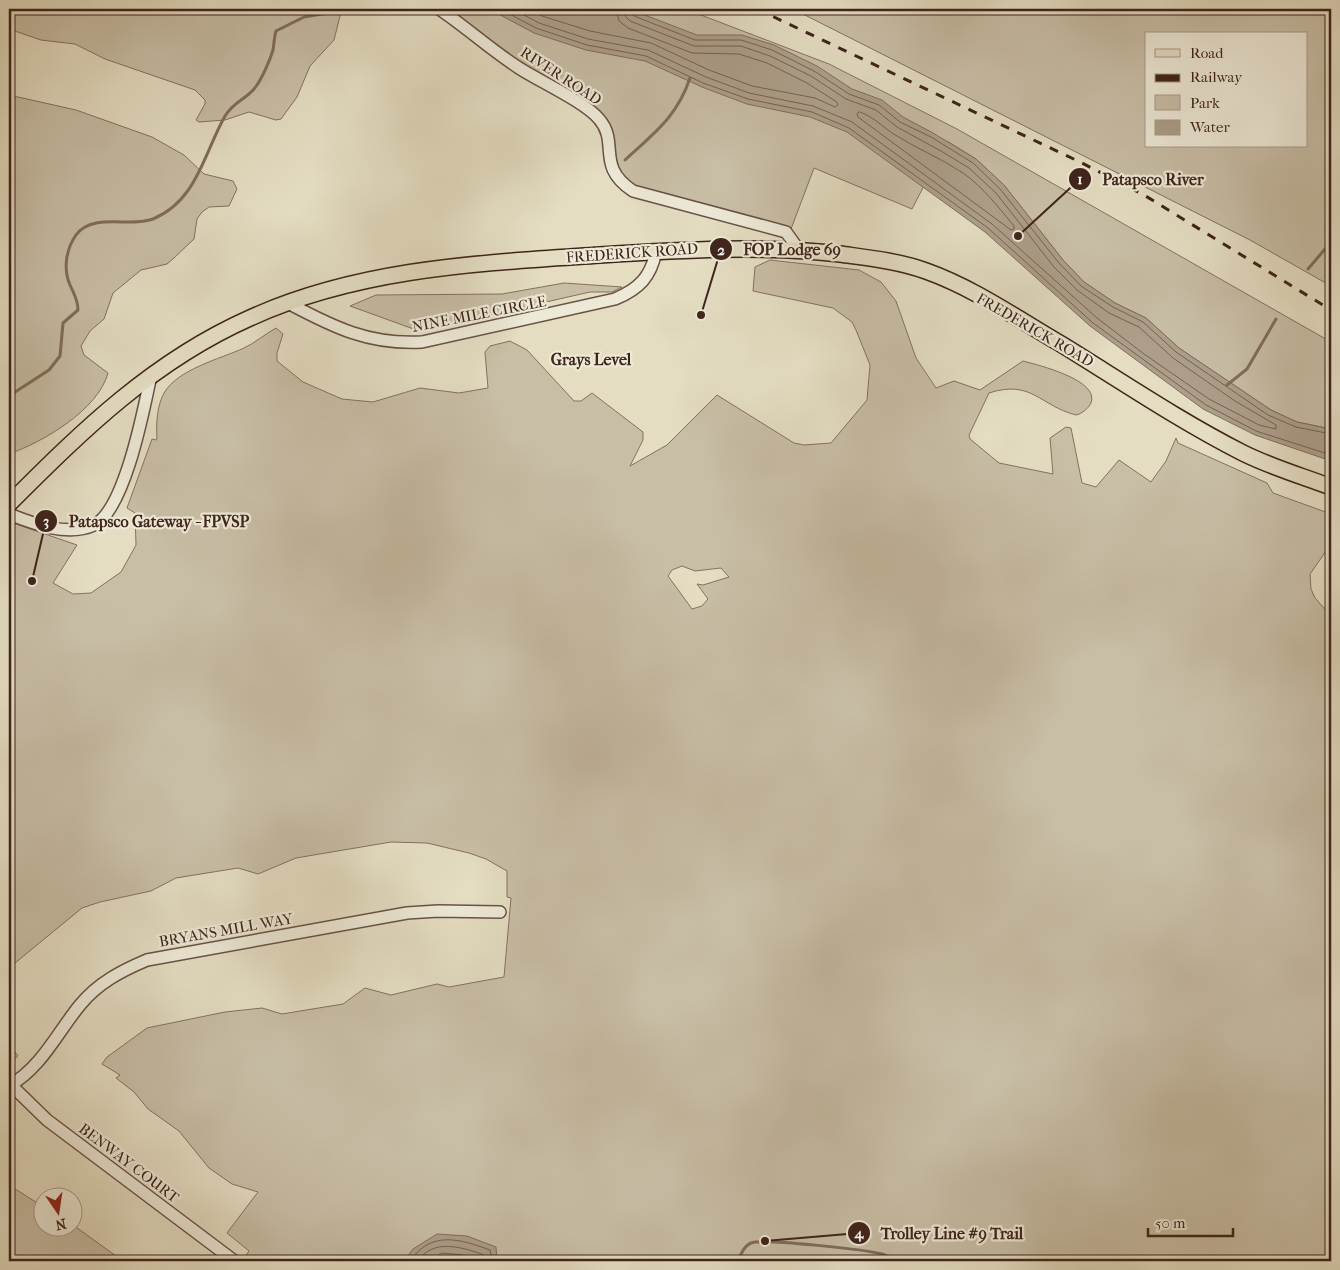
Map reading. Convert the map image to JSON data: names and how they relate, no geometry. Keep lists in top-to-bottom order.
{
  "streets": {
    "main road": ["FREDERICK ROAD"],
    "street": [
      "RIVER ROAD",
      "NINE MILE CIRCLE",
      "BRYANS MILL WAY",
      "BENWAY COURT"
    ]
  },
  "crossings": [
    ["RIVER ROAD", "FREDERICK ROAD"],
    ["FREDERICK ROAD", "NINE MILE CIRCLE"],
    ["BRYANS MILL WAY", "BENWAY COURT"]
  ],
  "districts": ["Grays Level"],
  "places": [
    "Patapsco River",
    "FOP Lodge 69",
    "Patapsco Gateway - FPVSP",
    "Trolley Line #9 Trail"
  ],
  "legend": [
    "Road",
    "Railway",
    "Park",
    "Water"
  ],
  "scale_bar": "50 m",
  "north": "bottom"
}
